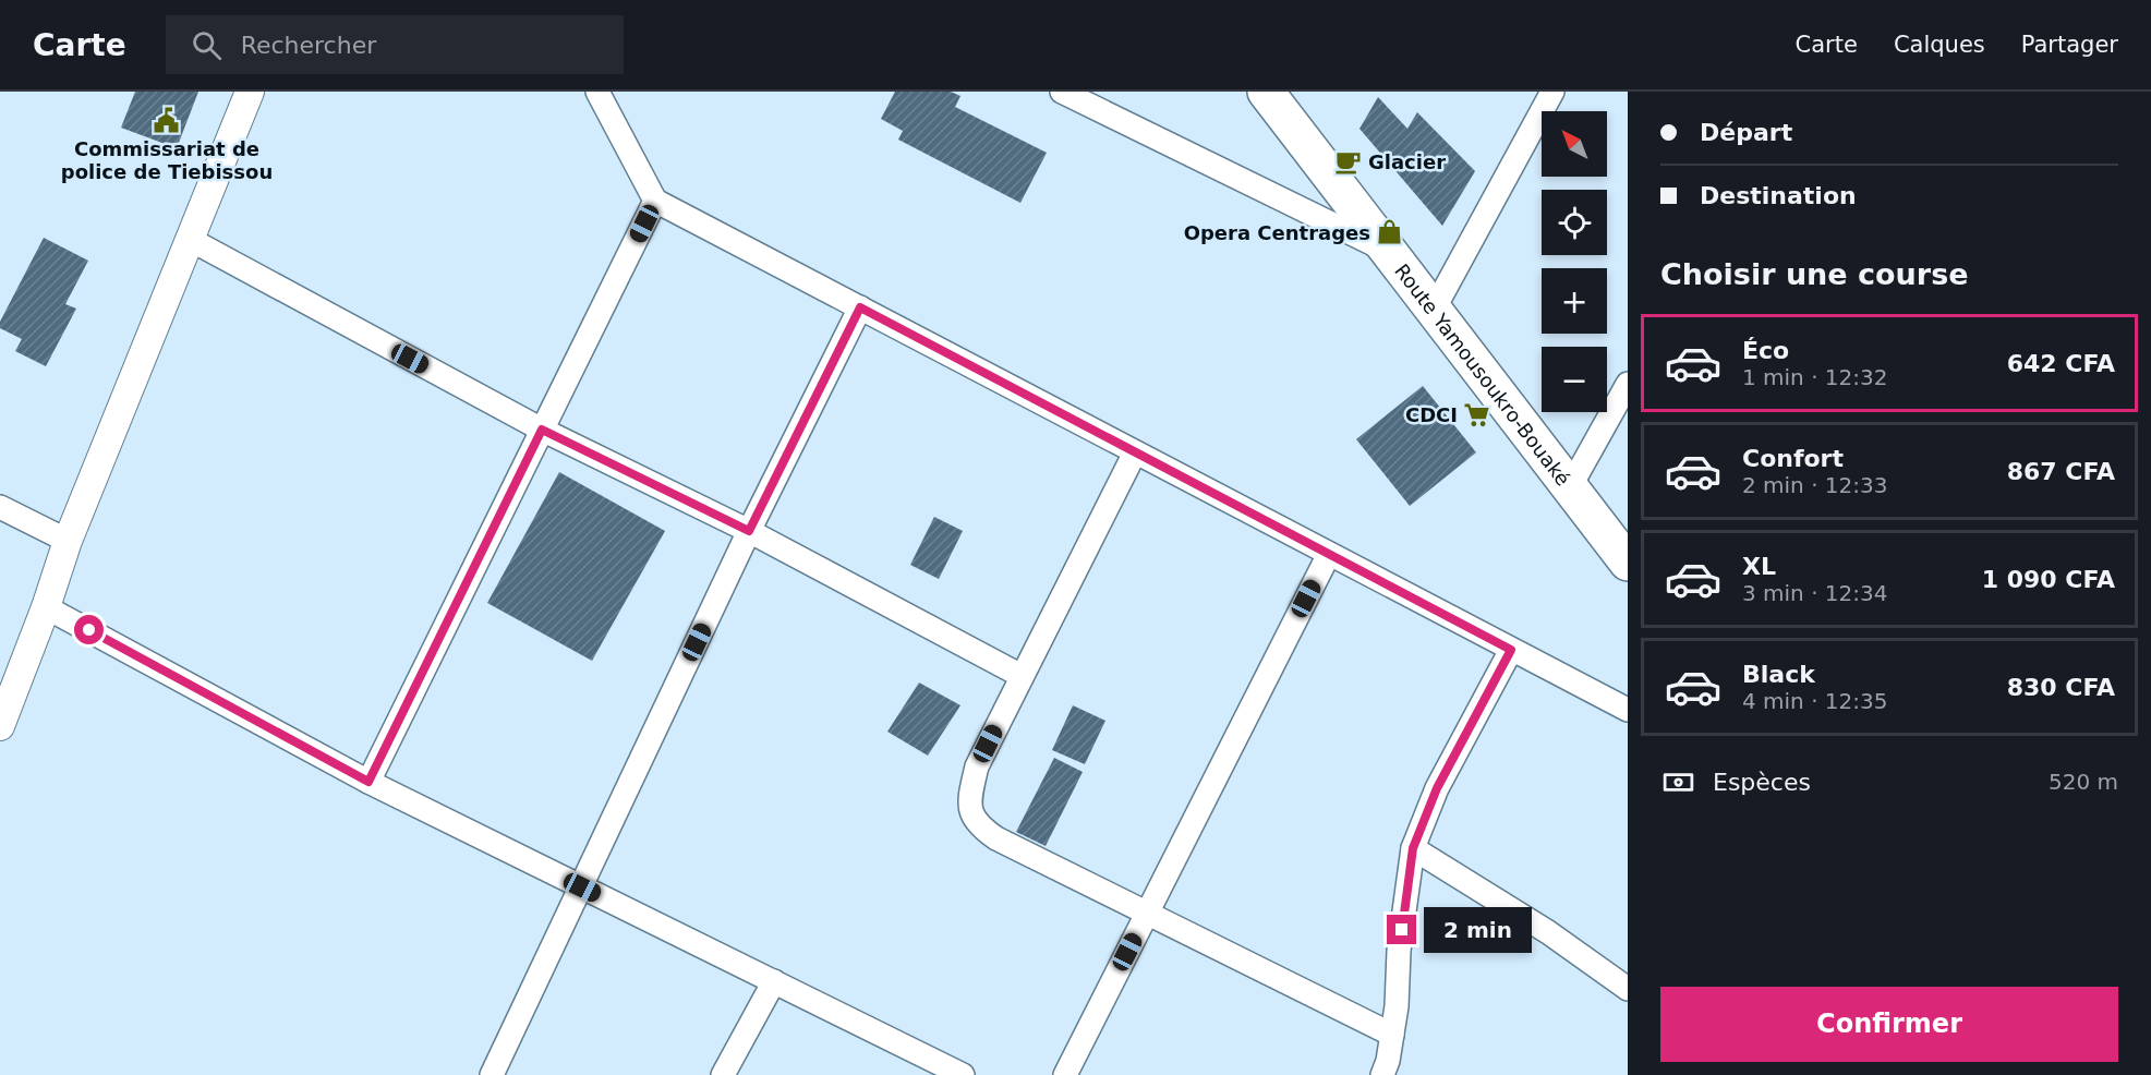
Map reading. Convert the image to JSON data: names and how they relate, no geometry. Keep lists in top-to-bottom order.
{
  "streets": {
    "main road": ["Route Yamousoukro-Bouaké"]
  },
  "places": {
    "public building": ["Commissariat de police de Tiebissou"],
    "cafe": ["Glacier"],
    "shop": ["Opera Centrages"],
    "supermarket": ["CDCI"]
  },
  "north": "top left",
  "page": {
    "header": "Carte",
    "search": "Rechercher",
    "nav": ["Carte", "Calques", "Partager"],
    "banner": ["Départ", "Destination"],
    "map_buttons": ["+", "−"],
    "heading": "Choisir une course",
    "list": [
      {
        "name": "Éco",
        "note": "1 min · 12:32",
        "value": "642 CFA"
      },
      {
        "name": "Confort",
        "note": "2 min · 12:33",
        "value": "867 CFA"
      },
      {
        "name": "XL",
        "note": "3 min · 12:34",
        "value": "1 090 CFA"
      },
      {
        "name": "Black",
        "note": "4 min · 12:35",
        "value": "830 CFA"
      }
    ],
    "pay": ["Espèces", "520 m"],
    "bubble": "2 min",
    "buttons": "Confirmer"
  }
}
